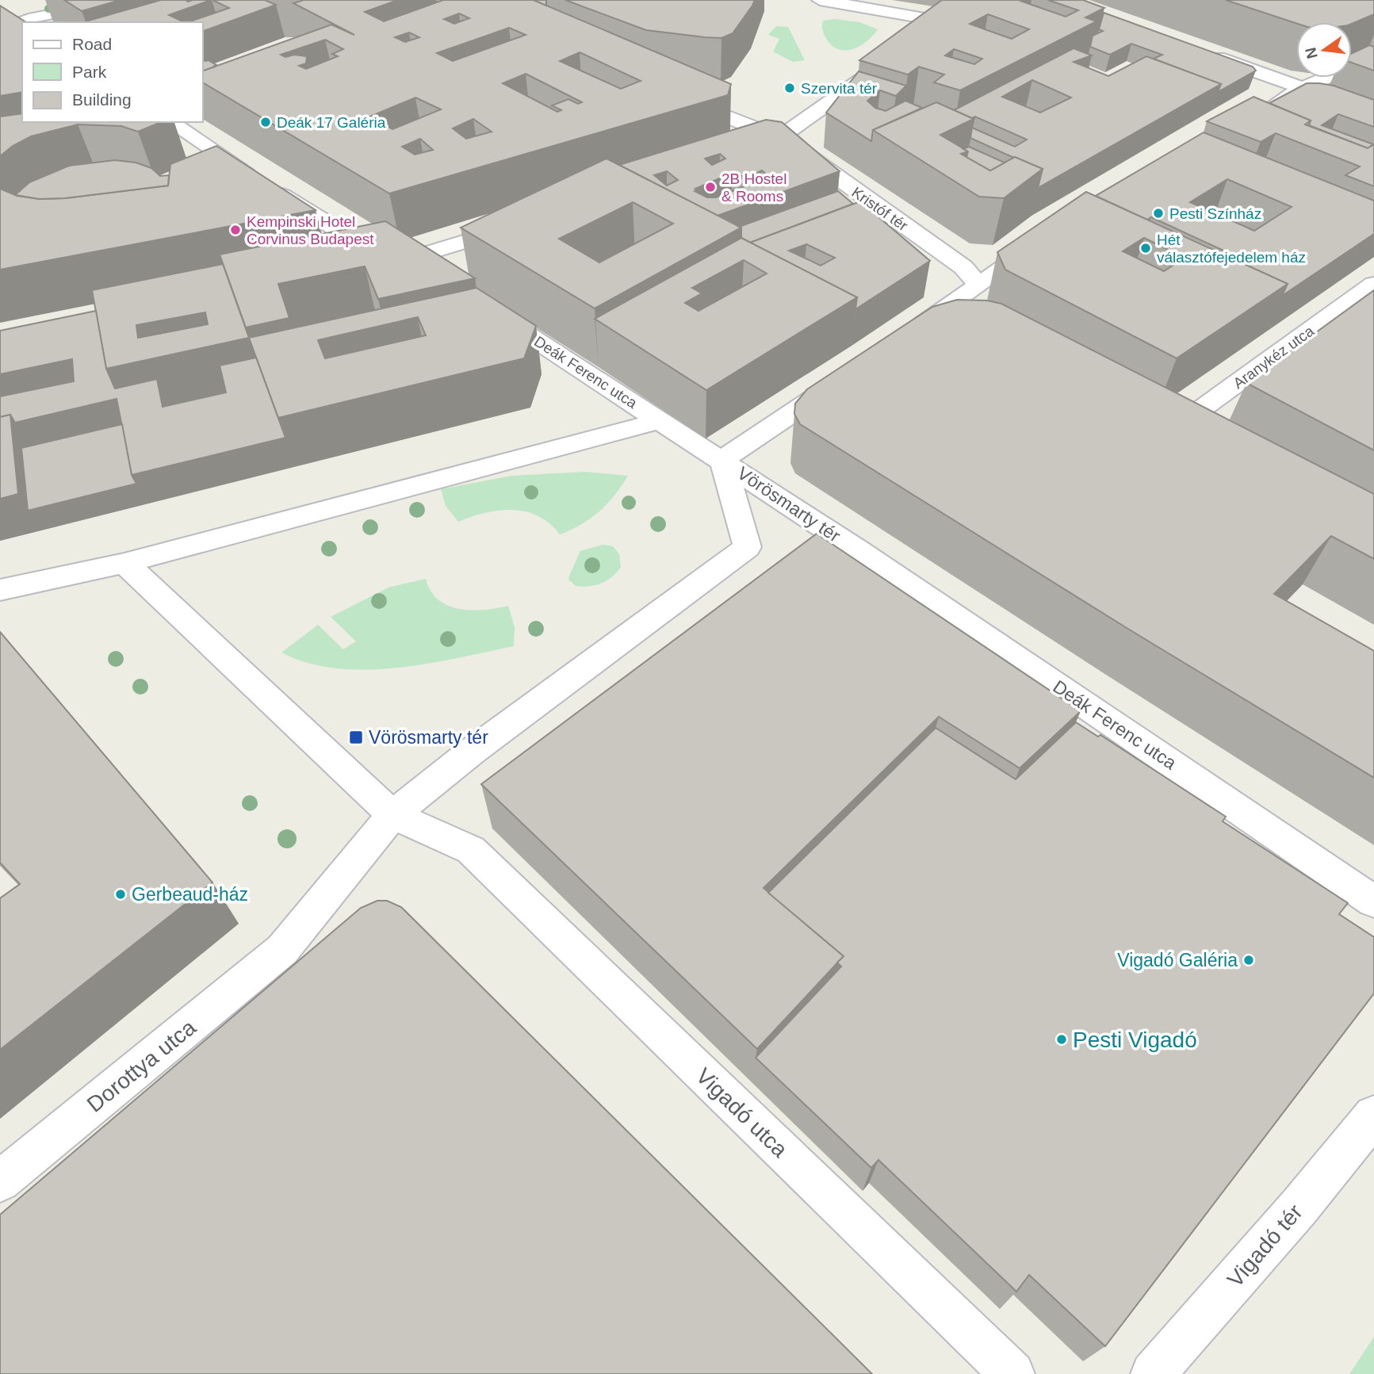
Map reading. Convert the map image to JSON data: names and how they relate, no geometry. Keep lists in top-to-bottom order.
{
  "streets": {
    "street": [
      "Kristóf tér",
      "Aranykéz utca",
      "Deák Ferenc utca",
      "Vörösmarty tér",
      "Dorottya utca",
      "Vigadó utca",
      "Vigadó tér"
    ]
  },
  "crossings": [
    ["Deák Ferenc utca", "Vörösmarty tér"],
    ["Vörösmarty tér", "Dorottya utca"],
    ["Vörösmarty tér", "Vigadó utca"]
  ],
  "places": {
    "other": [
      "Szervita tér",
      "Deák 17 Galéria",
      "2B Hostel & Rooms",
      "Pesti Színház",
      "Kempinski Hotel Corvinus Budapest",
      "Hét választófejedelem ház",
      "Gerbeaud-ház",
      "Vigadó Galéria",
      "Pesti Vigadó"
    ],
    "transit": ["Vörösmarty tér"]
  },
  "legend": ["Road", "Park", "Building"],
  "north": "left"
}
